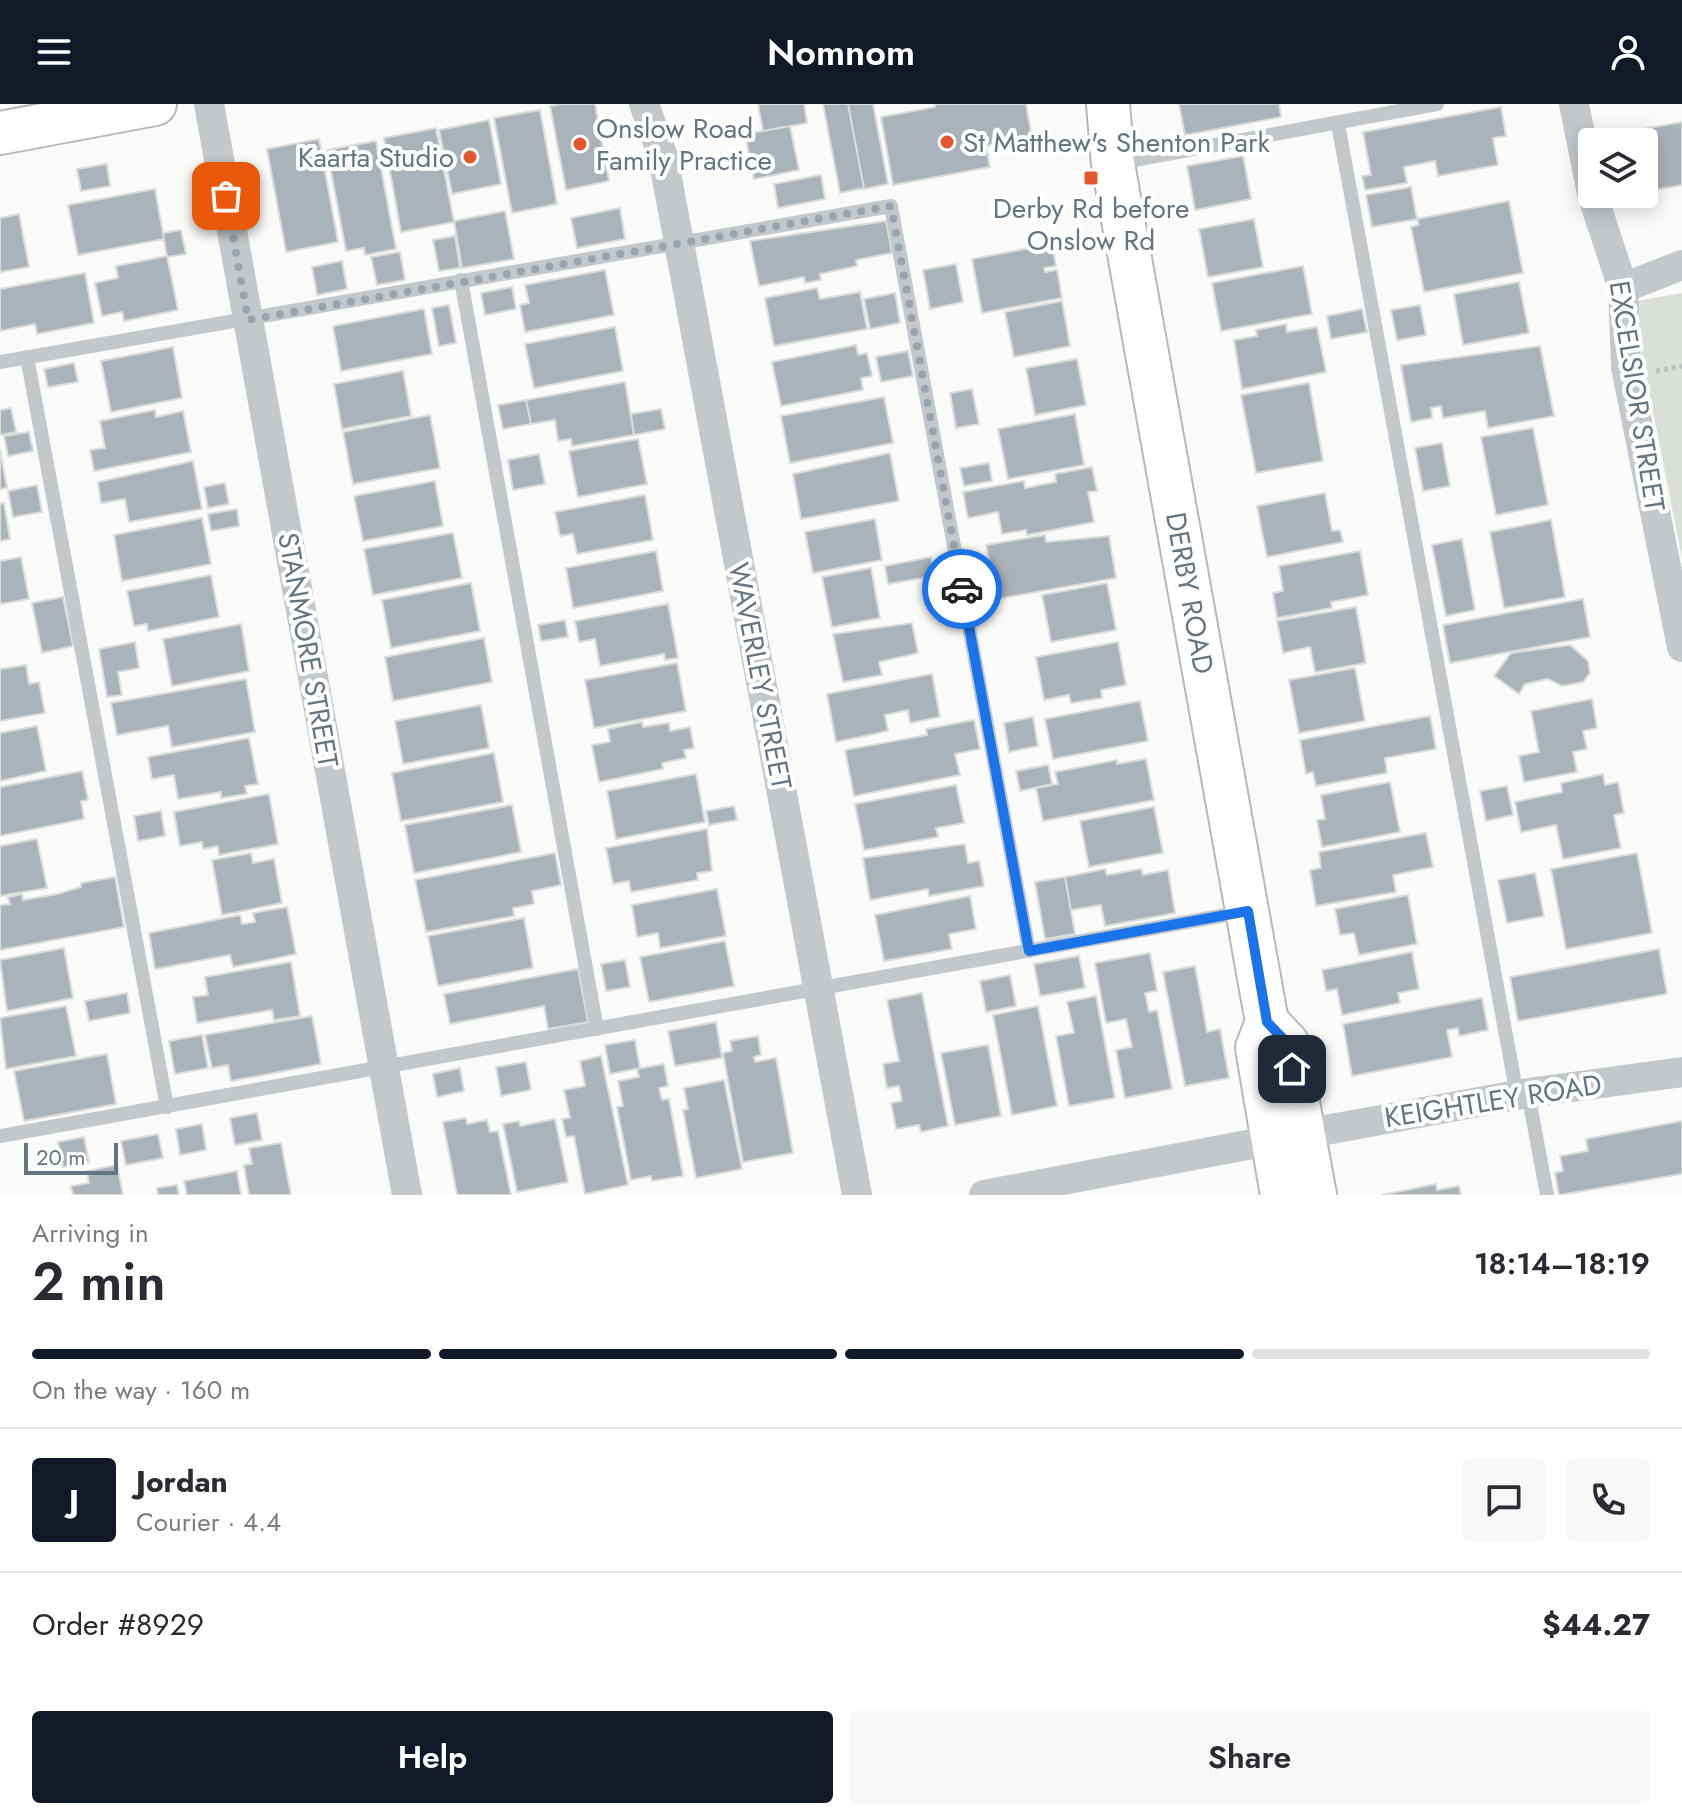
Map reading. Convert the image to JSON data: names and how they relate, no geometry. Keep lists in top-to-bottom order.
{
  "streets": {
    "street": [
      "EXCELSIOR STREET",
      "DERBY ROAD",
      "STANMORE STREET",
      "WAVERLEY STREET",
      "KEIGHTLEY ROAD"
    ]
  },
  "crossings": [
    ["DERBY ROAD", "KEIGHTLEY ROAD"]
  ],
  "places": {
    "other": ["St Matthew's Shenton Park", "Onslow Road Family Practice", "Kaarta Studio"],
    "transit": ["Derby Rd before Onslow Rd"]
  },
  "scale_bar": "20 m",
  "page": {
    "header": "Nomnom",
    "scale": "20 m",
    "heading": ["2 min", "Arriving in", "18:14–18:19"],
    "panel": [
      "Jordan",
      "Courier · 4.4",
      "Order #8929",
      "$44.27"
    ],
    "bar": "On the way · 160 m",
    "round": "J",
    "buttons": ["Help", "Share"]
  }
}
